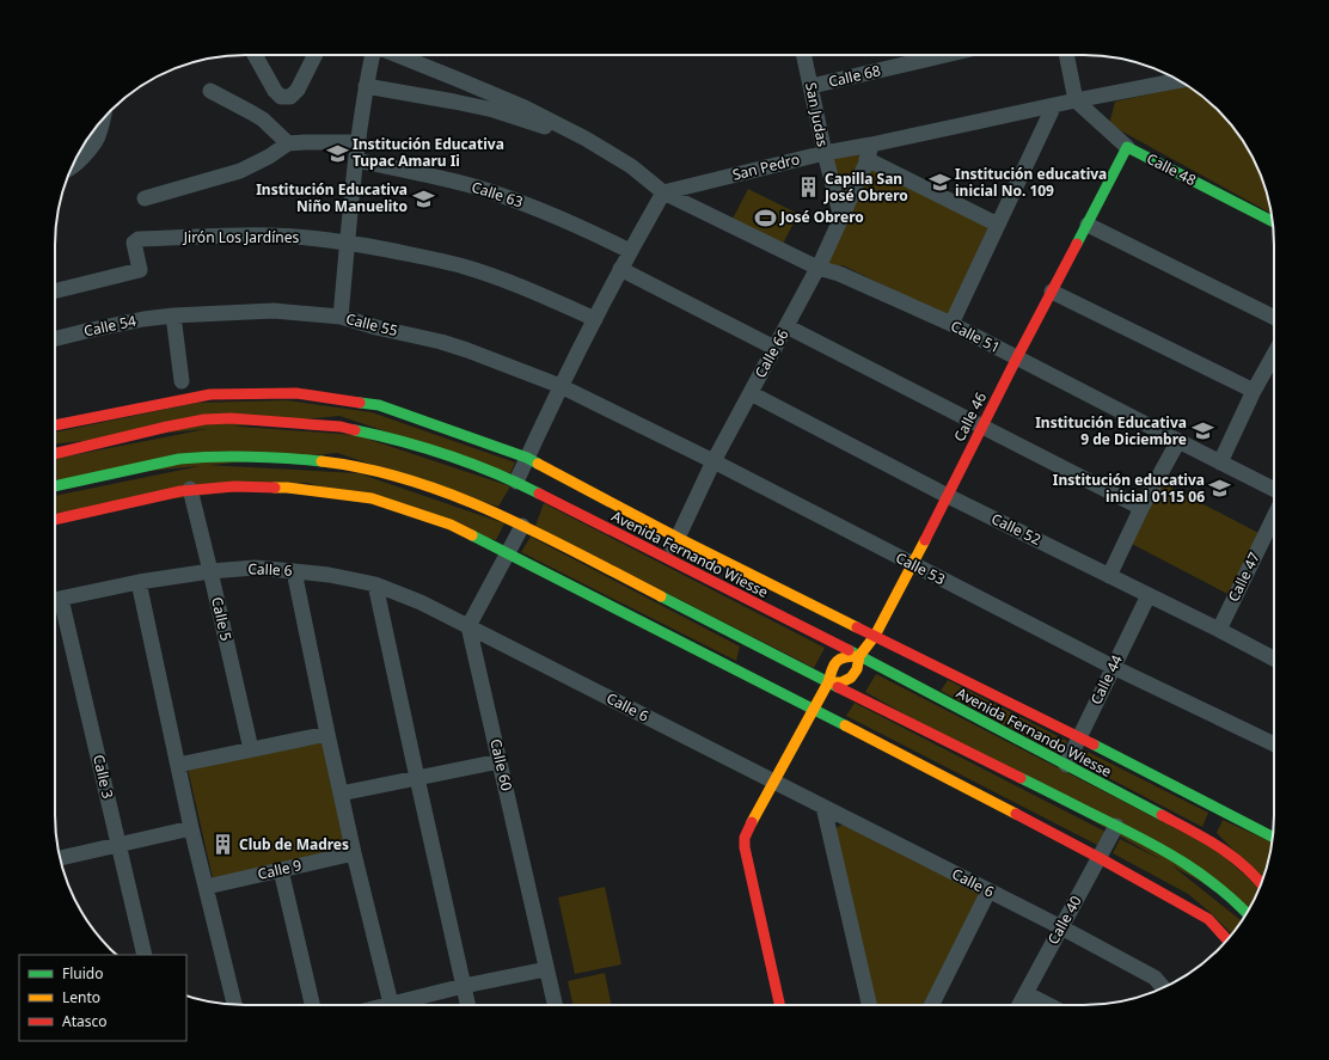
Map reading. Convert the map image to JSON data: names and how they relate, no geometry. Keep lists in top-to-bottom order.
{
  "streets": {
    "main road": ["Calle 48", "Calle 46", "Avenida Fernando Wiesse"],
    "street": [
      "Calle 68",
      "San Judas",
      "San Pedro",
      "Calle 63",
      "Jirón Los Jardínes",
      "Calle 55",
      "Calle 54",
      "Calle 51",
      "Calle 66",
      "Calle 52",
      "Calle 53",
      "Calle 6",
      "Calle 47",
      "Calle 5",
      "Calle 44",
      "Calle 60",
      "Calle 3",
      "Calle 9",
      "Calle 40"
    ]
  },
  "crossings": [
    ["Calle 68", "San Judas"],
    ["San Judas", "San Pedro"],
    ["San Judas", "Calle 66"],
    ["San Pedro", "Calle 48"],
    ["San Pedro", "Calle 51"],
    ["San Pedro", "Calle 66"],
    ["Calle 48", "Calle 46"],
    ["Calle 55", "Calle 54"],
    ["Calle 55", "Calle 53"],
    ["Calle 51", "Calle 66"],
    ["Calle 51", "Calle 46"],
    ["Calle 66", "Calle 52"],
    ["Calle 66", "Avenida Fernando Wiesse"],
    ["Calle 66", "Calle 53"],
    ["Calle 46", "Calle 52"],
    ["Calle 46", "Avenida Fernando Wiesse"],
    ["Calle 46", "Calle 53"],
    ["Calle 52", "Calle 47"],
    ["Calle 52", "Calle 44"],
    ["Avenida Fernando Wiesse", "Calle 44"],
    ["Calle 53", "Calle 44"],
    ["Calle 6", "Calle 5"],
    ["Calle 6", "Calle 60"],
    ["Calle 6", "Calle 40"]
  ],
  "places": {
    "school or university": [
      "Institución Educativa Tupac Amaru Ii",
      "Institución educativa inicial No. 109",
      "Institución Educativa Niño Manuelito",
      "Institución Educativa 9 de Diciembre",
      "Institución educativa inicial 0115 06"
    ],
    "building": ["Capilla San José Obrero", "Club de Madres"],
    "sports": ["José Obrero"]
  },
  "legend": ["Fluido", "Lento", "Atasco"]
}
